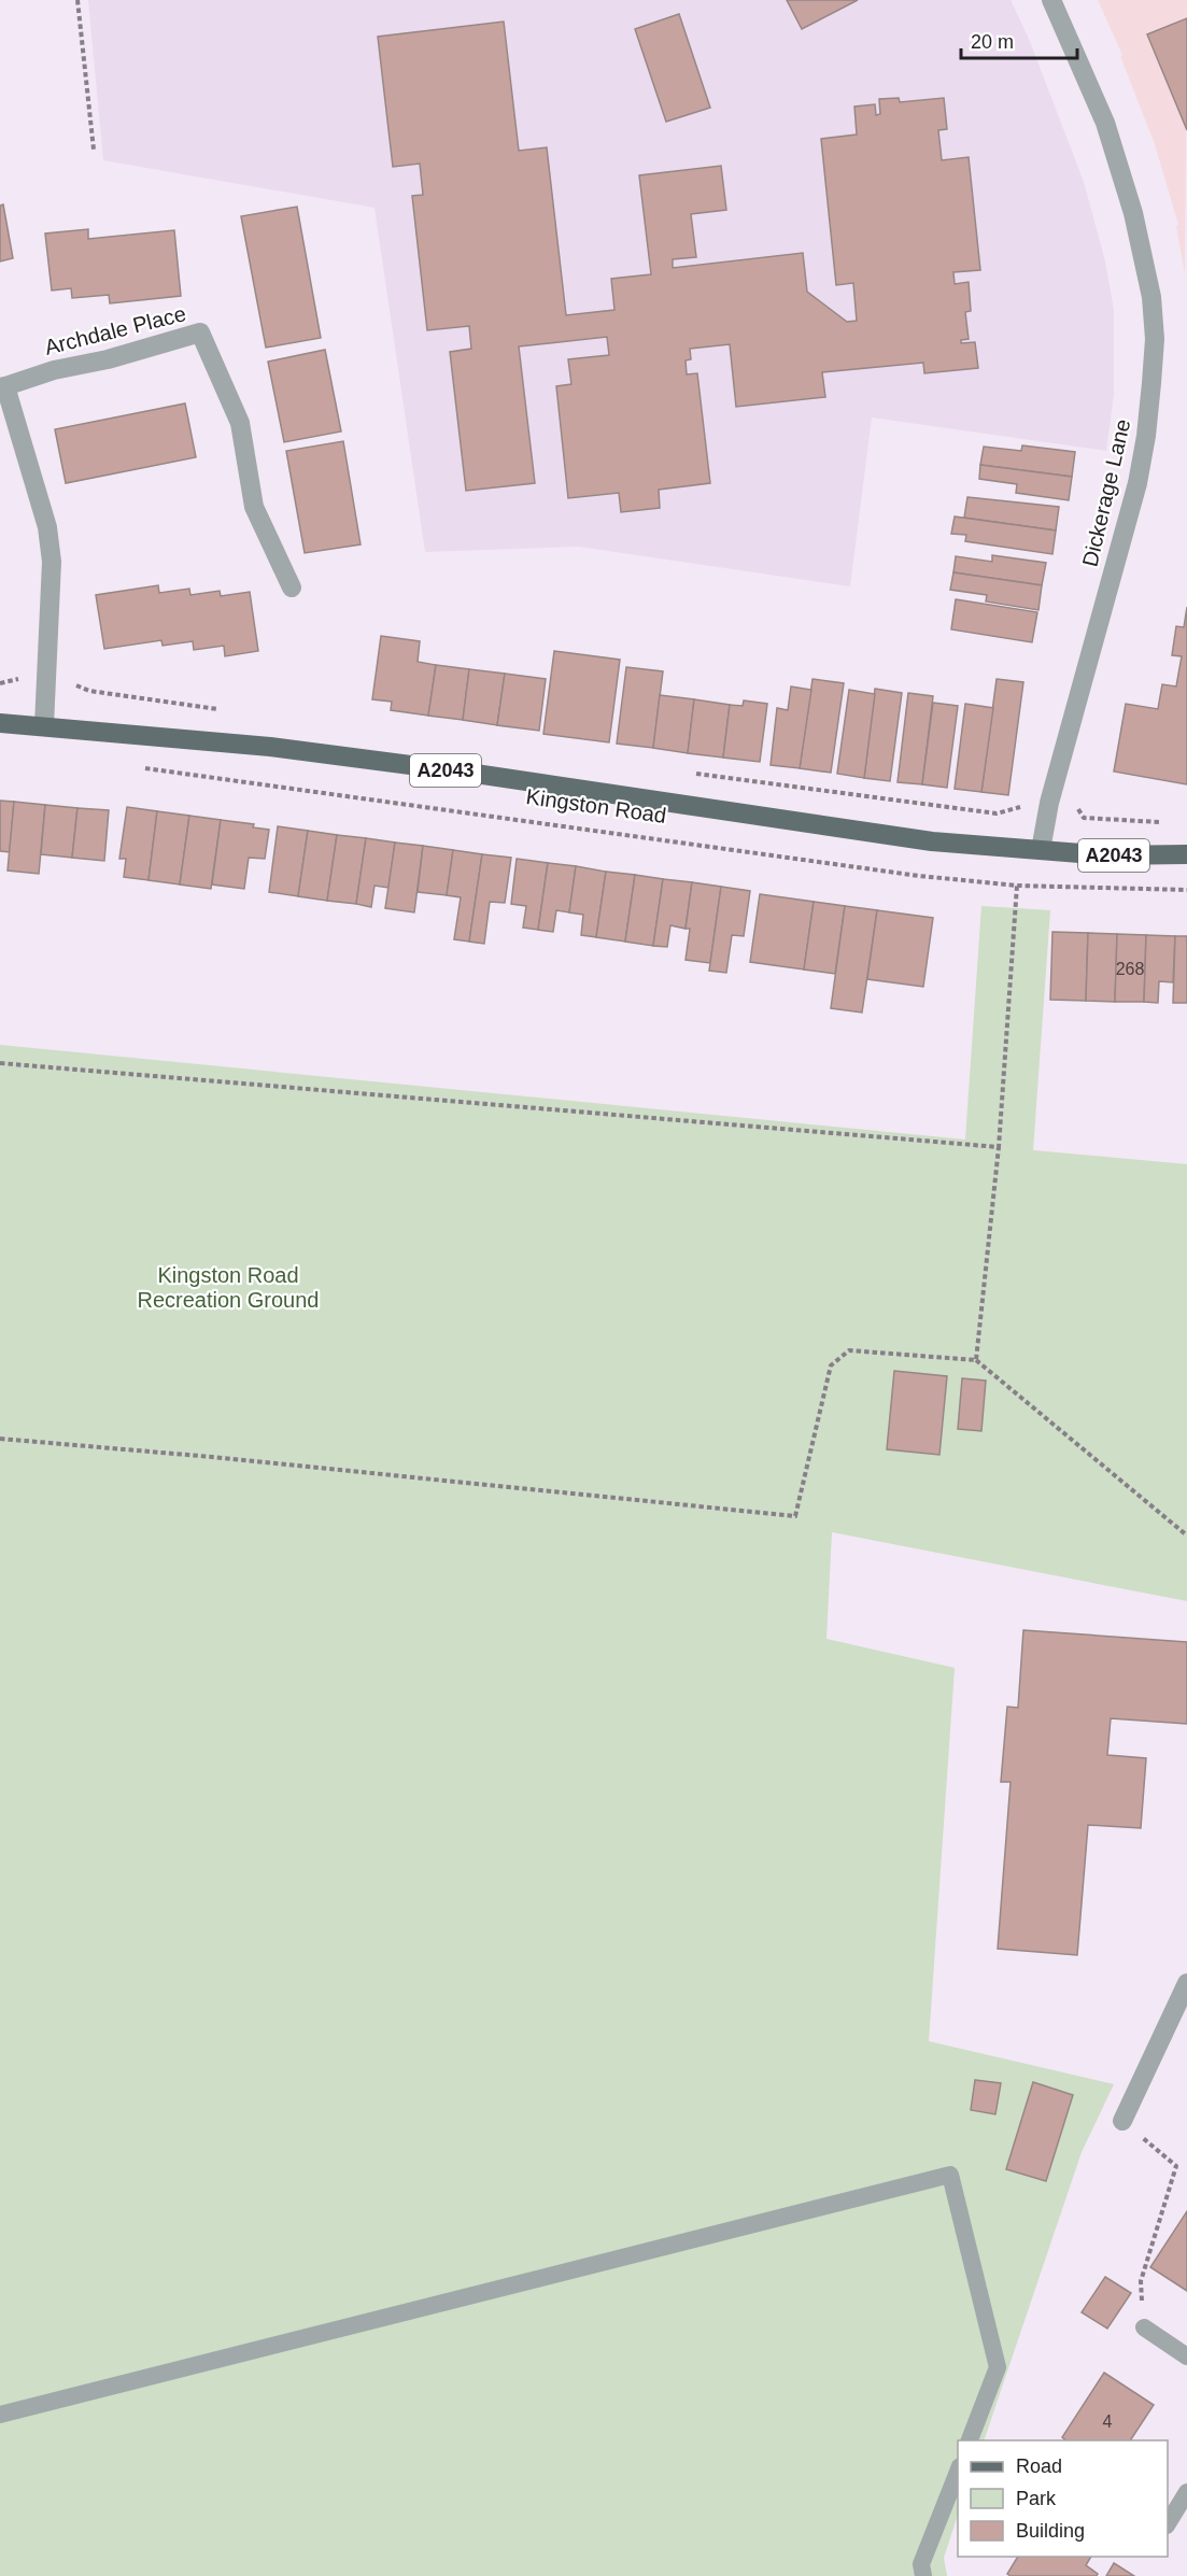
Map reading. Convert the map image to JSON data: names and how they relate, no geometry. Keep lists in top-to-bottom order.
{
  "streets": {
    "main road": ["A2043", "Kingston Road"],
    "street": ["Archdale Place", "Dickerage Lane"]
  },
  "crossings": [
    ["Archdale Place", "Kingston Road"],
    ["Dickerage Lane", "Kingston Road"]
  ],
  "parks": ["Kingston Road Recreation Ground"],
  "house_numbers": ["268", "4"],
  "legend": ["Road", "Park", "Building"],
  "scale_bar": "20 m"
}
